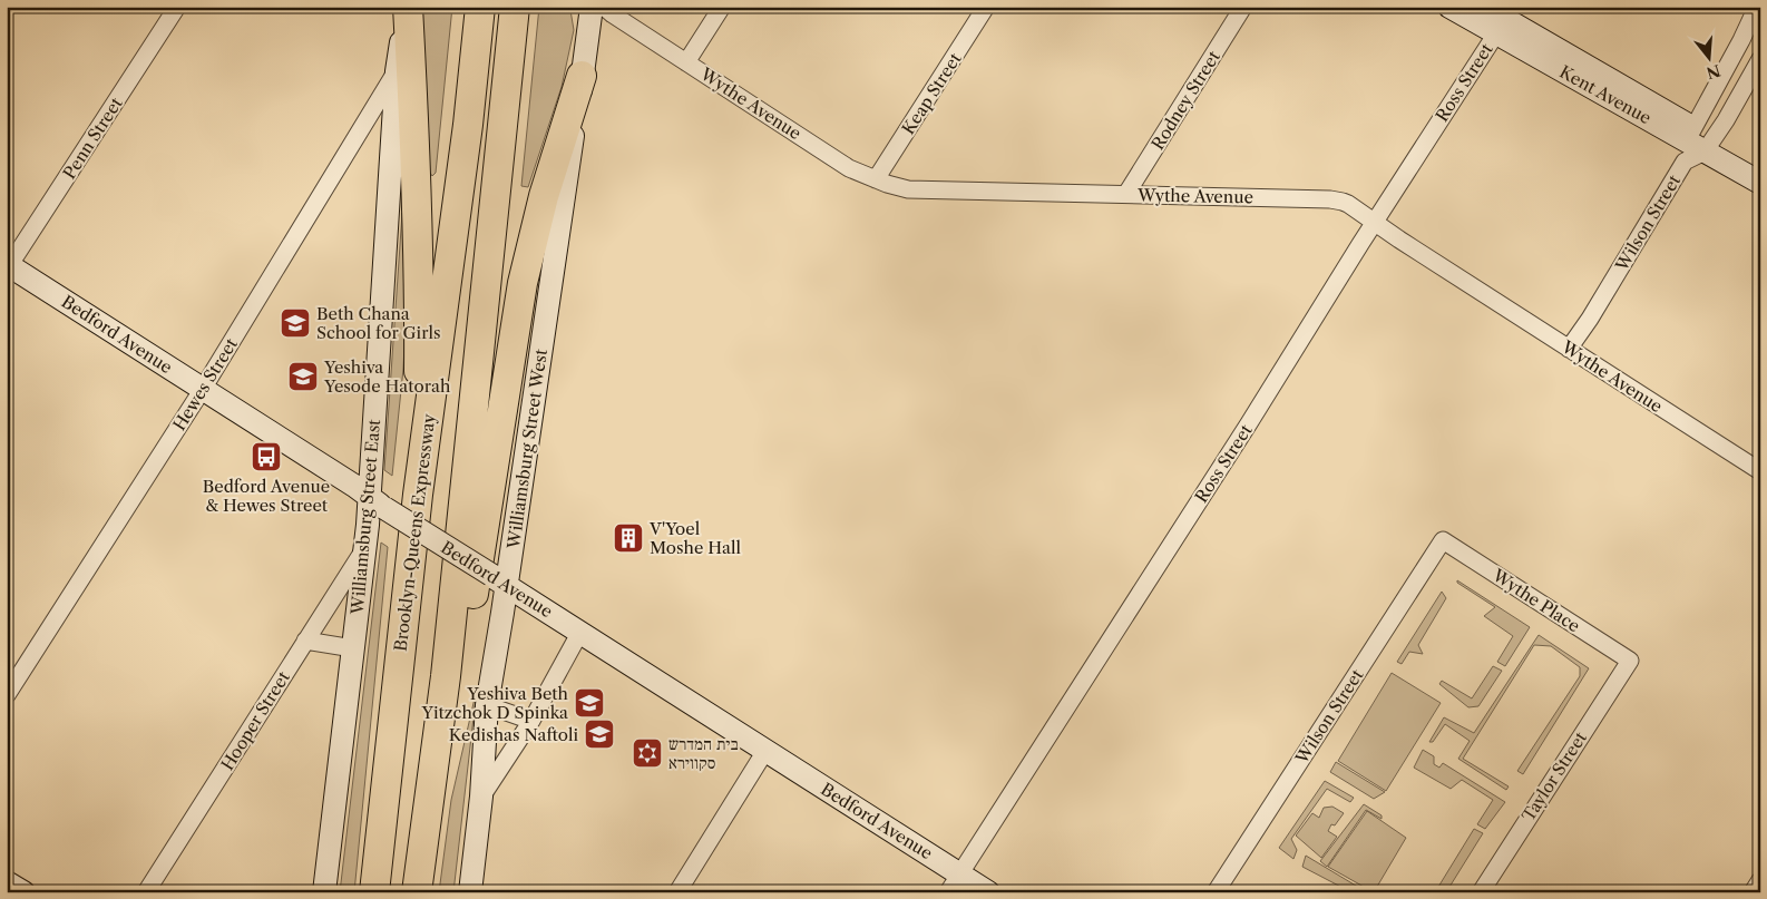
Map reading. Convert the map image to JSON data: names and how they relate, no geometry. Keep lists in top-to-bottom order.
{
  "streets": {
    "highway": ["Brooklyn-Queens Expressway"],
    "main road": [
      "Kent Avenue",
      "Bedford Avenue",
      "Williamsburg Street West",
      "Williamsburg Street East"
    ],
    "street": [
      "Ross Street",
      "Keap Street",
      "Rodney Street",
      "Wythe Avenue",
      "Penn Street",
      "Wilson Street",
      "Hewes Street",
      "Wythe Place",
      "Hooper Street",
      "Taylor Street"
    ]
  },
  "crossings": [
    ["Ross Street", "Kent Avenue"],
    ["Ross Street", "Wythe Avenue"],
    ["Ross Street", "Bedford Avenue"],
    ["Keap Street", "Wythe Avenue"],
    ["Kent Avenue", "Wilson Street"],
    ["Rodney Street", "Wythe Avenue"],
    ["Wythe Avenue", "Wilson Street"],
    ["Penn Street", "Bedford Avenue"],
    ["Wilson Street", "Wythe Place"],
    ["Bedford Avenue", "Hewes Street"],
    ["Bedford Avenue", "Williamsburg Street West"],
    ["Bedford Avenue", "Williamsburg Street East"],
    ["Hewes Street", "Williamsburg Street East"],
    ["Williamsburg Street East", "Hooper Street"],
    ["Wythe Place", "Taylor Street"]
  ],
  "places": {
    "school or university": [
      "Beth Chana School for Girls",
      "Yeshiva Yesode Hatorah",
      "Yeshiva Beth Yitzchok D Spinka",
      "Kedishas Naftoli"
    ],
    "bus stop": ["Bedford Avenue & Hewes Street"],
    "building": ["V'Yoel Moshe Hall"],
    "synagogue": ["בית המדרש סקווירא"]
  },
  "north": "bottom"
}
